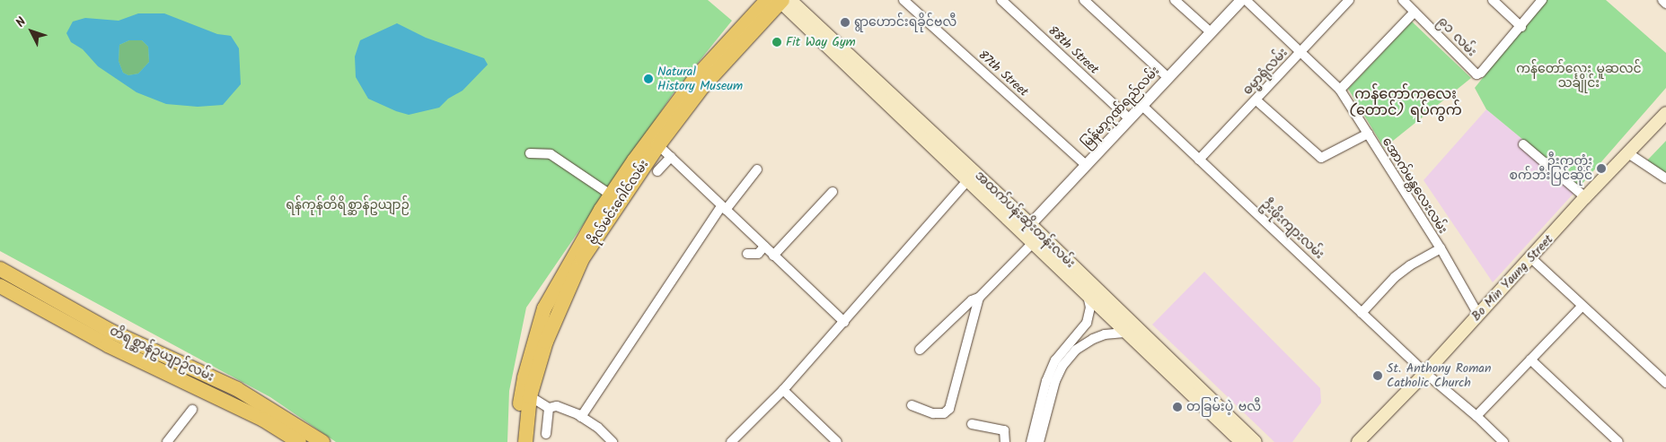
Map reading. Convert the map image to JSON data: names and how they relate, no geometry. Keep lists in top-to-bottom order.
{
  "streets": {
    "main road": [
      "ဗိုလ်မင်းဂေါင်လမ်း",
      "အထက်ပန်းဆိုးတန်းလမ်း",
      "Bo Min Yaung Street",
      "တိရစ္ဆာန်ဥယျာဉ်လမ်း"
    ],
    "street": [
      "၉၁ လမ်း",
      "88th Street",
      "ဓမ္မာရုံလမ်း",
      "87th Street",
      "မြန်မာ့ဂုဏ်ရည်လမ်း",
      "အောက်မန္တလေးလမ်း",
      "ဦးဖိုးကျားလမ်း"
    ]
  },
  "crossings": [
    ["88th Street", "မြန်မာ့ဂုဏ်ရည်လမ်း"],
    ["ဓမ္မာရုံလမ်း", "အောက်မန္တလေးလမ်း"],
    ["ဓမ္မာရုံလမ်း", "ဦးဖိုးကျားလမ်း"],
    ["87th Street", "မြန်မာ့ဂုဏ်ရည်လမ်း"],
    ["မြန်မာ့ဂုဏ်ရည်လမ်း", "အထက်ပန်းဆိုးတန်းလမ်း"],
    ["မြန်မာ့ဂုဏ်ရည်လမ်း", "ဦးဖိုးကျားလမ်း"],
    ["အောက်မန္တလေးလမ်း", "Bo Min Yaung Street"],
    ["ဗိုလ်မင်းဂေါင်လမ်း", "အထက်ပန်းဆိုးတန်းလမ်း"],
    ["ဦးဖိုးကျားလမ်း", "Bo Min Yaung Street"]
  ],
  "districts": ["ကန်တော်ကလေး (တောင်) ရပ်ကွက်"],
  "parks": ["ကန်တော်လေး မူဆလင် သင်္ချိုင်း", "ရန်ကုန်တိရိစ္ဆာန်ဥယျာဉ်"],
  "places": [
    "ရွာဟောင်းရခိုင်ဗလီ",
    "Fit Way Gym",
    "Natural History Museum",
    "ဦးကတုံး စက်ဘီးပြင်ဆိုင်",
    "St. Anthony Roman Catholic Church",
    "တခြမ်းပဲ့ ဗလီ"
  ],
  "north": "top left"
}
